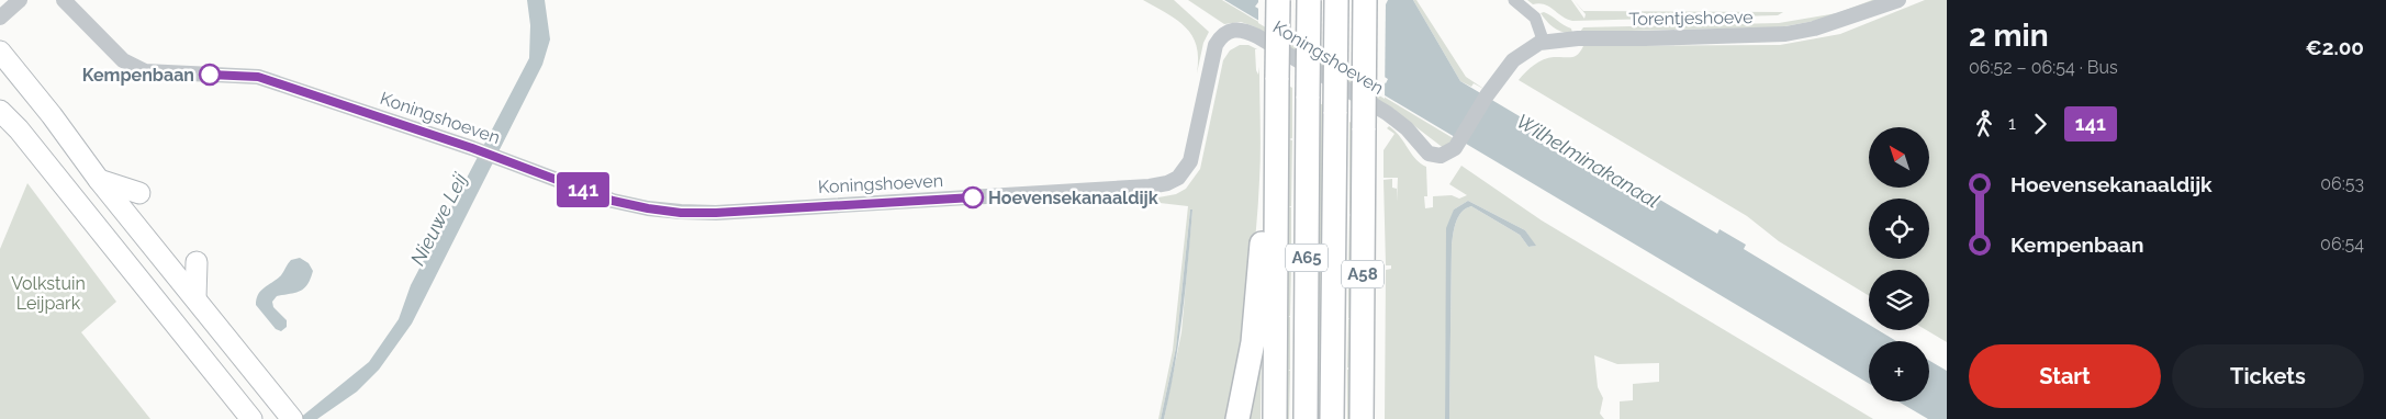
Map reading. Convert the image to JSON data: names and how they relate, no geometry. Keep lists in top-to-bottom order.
{
  "streets": {
    "highway": ["A65", "A58"],
    "street": ["Torentjeshoeve", "Koningshoeven"]
  },
  "crossings": [
    ["Torentjeshoeve", "Koningshoeven"]
  ],
  "water": ["Wilhelminakanaal", "Nieuwe Leij"],
  "parks": ["Volkstuin Leijpark"],
  "places": ["Kempenbaan", "Hoevensekanaaldijk"],
  "lines": ["bus line 141"],
  "north": "top left",
  "page": {
    "on_map": "141",
    "heading": ["2 min", "06:52 – 06:54 · Bus", "€2.00"],
    "legs": ["1", "141"],
    "map_buttons": "+",
    "list": [
      {
        "name": "Hoevensekanaaldijk",
        "value": "06:53"
      },
      {
        "name": "Kempenbaan",
        "value": "06:54"
      }
    ],
    "buttons": ["Start", "Tickets"]
  }
}
